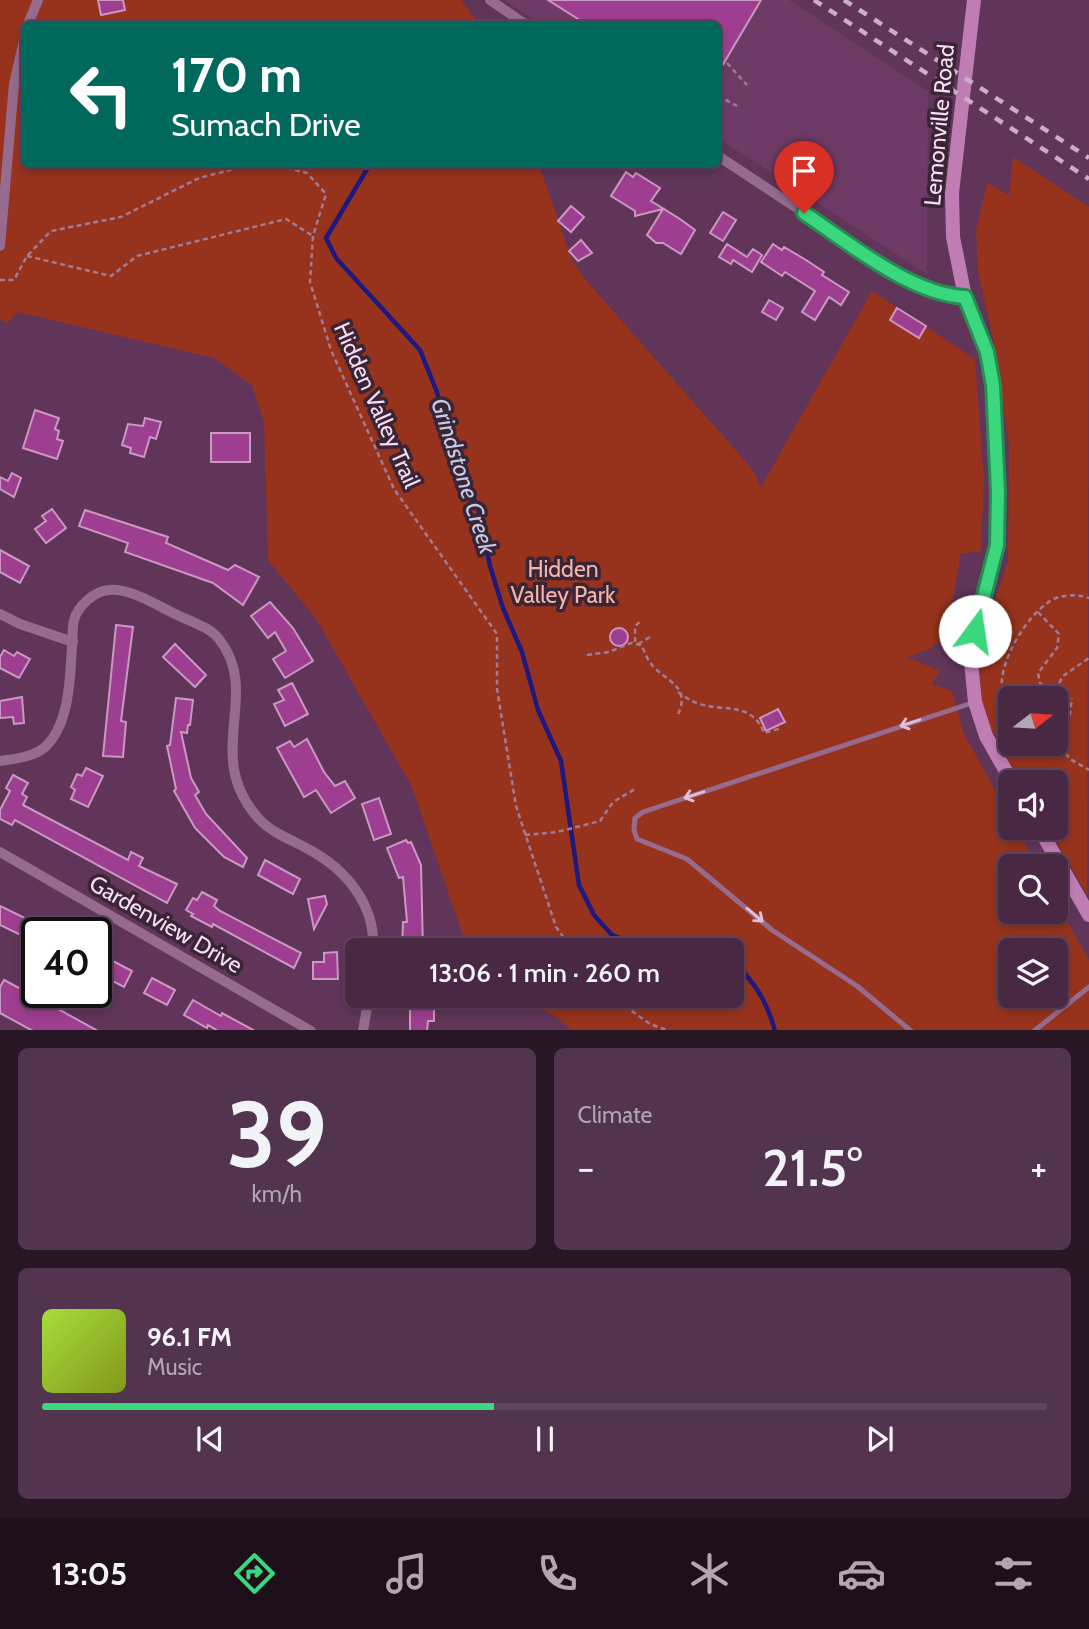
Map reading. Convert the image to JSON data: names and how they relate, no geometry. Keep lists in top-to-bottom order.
{
  "streets": {
    "street": ["Lemonville Road", "Gardenview Drive"],
    "path": ["Hidden Valley Trail"]
  },
  "water": ["Grindstone Creek"],
  "parks": ["Hidden Valley Park"],
  "north": "right",
  "page": {
    "turn": ["170 m", "Sumach Drive"],
    "limit": "40",
    "trip": "13:06 · 1 min · 260 m",
    "tile": [
      ["39", "km/h"],
      "Climate"
    ],
    "heat": ["−", "21.5°", "+"],
    "song": ["96.1 FM", "Music"],
    "tabs": "13:05"
  }
}
